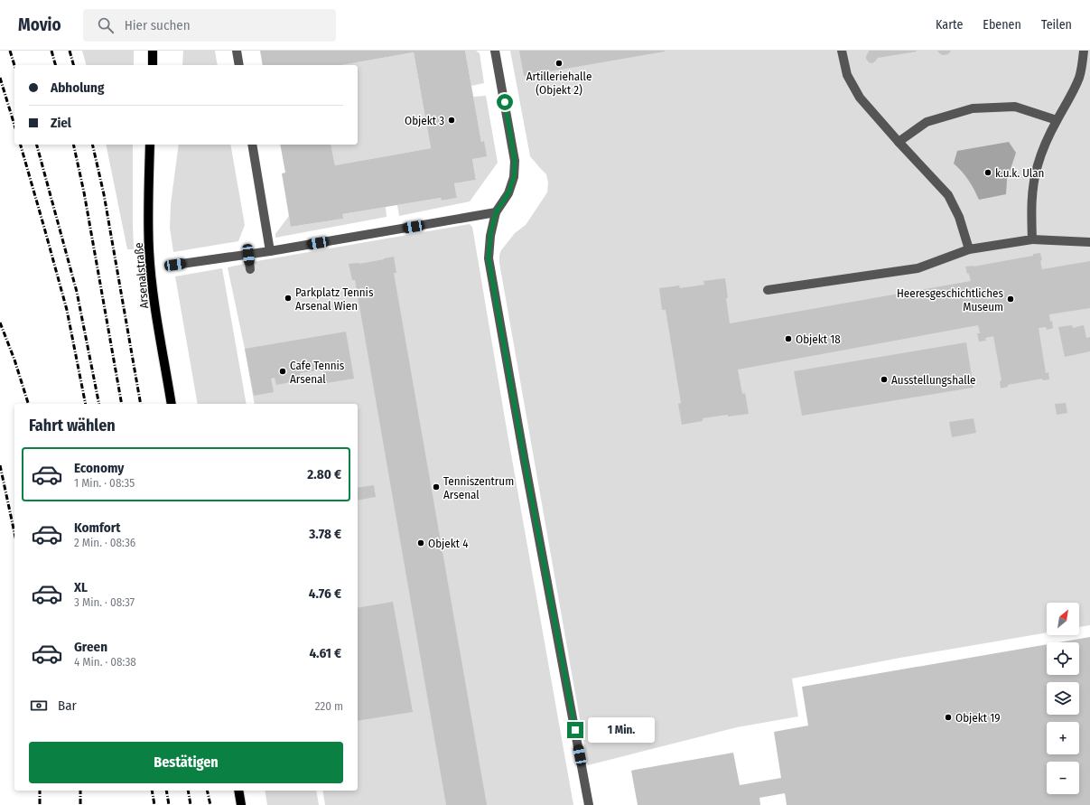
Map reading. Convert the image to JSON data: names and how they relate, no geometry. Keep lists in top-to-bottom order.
{
  "streets": {
    "main road": ["Arsenalstraße"]
  },
  "places": [
    "Artilleriehalle (Objekt 2)",
    "Objekt 3",
    "k.u.k. Ulan",
    "Parkplatz Tennis Arsenal Wien",
    "Heeresgeschichtliches Museum",
    "Objekt 18",
    "Cafe Tennis Arsenal",
    "Ausstellungshalle",
    "Tenniszentrum Arsenal",
    "Objekt 4",
    "Objekt 19"
  ],
  "north": "top right",
  "page": {
    "header": "Movio",
    "search": "Hier suchen",
    "nav": ["Karte", "Ebenen", "Teilen"],
    "banner": ["Abholung", "Ziel"],
    "heading": "Fahrt wählen",
    "list": [
      {
        "name": "Economy",
        "note": "1 Min. · 08:35",
        "value": "2.80 €"
      },
      {
        "name": "Komfort",
        "note": "2 Min. · 08:36",
        "value": "3.78 €"
      },
      {
        "name": "XL",
        "note": "3 Min. · 08:37",
        "value": "4.76 €"
      },
      {
        "name": "Green",
        "note": "4 Min. · 08:38",
        "value": "4.61 €"
      }
    ],
    "map_buttons": ["+", "−"],
    "pay": ["Bar", "220 m"],
    "bubble": "1 Min.",
    "buttons": "Bestätigen"
  }
}
